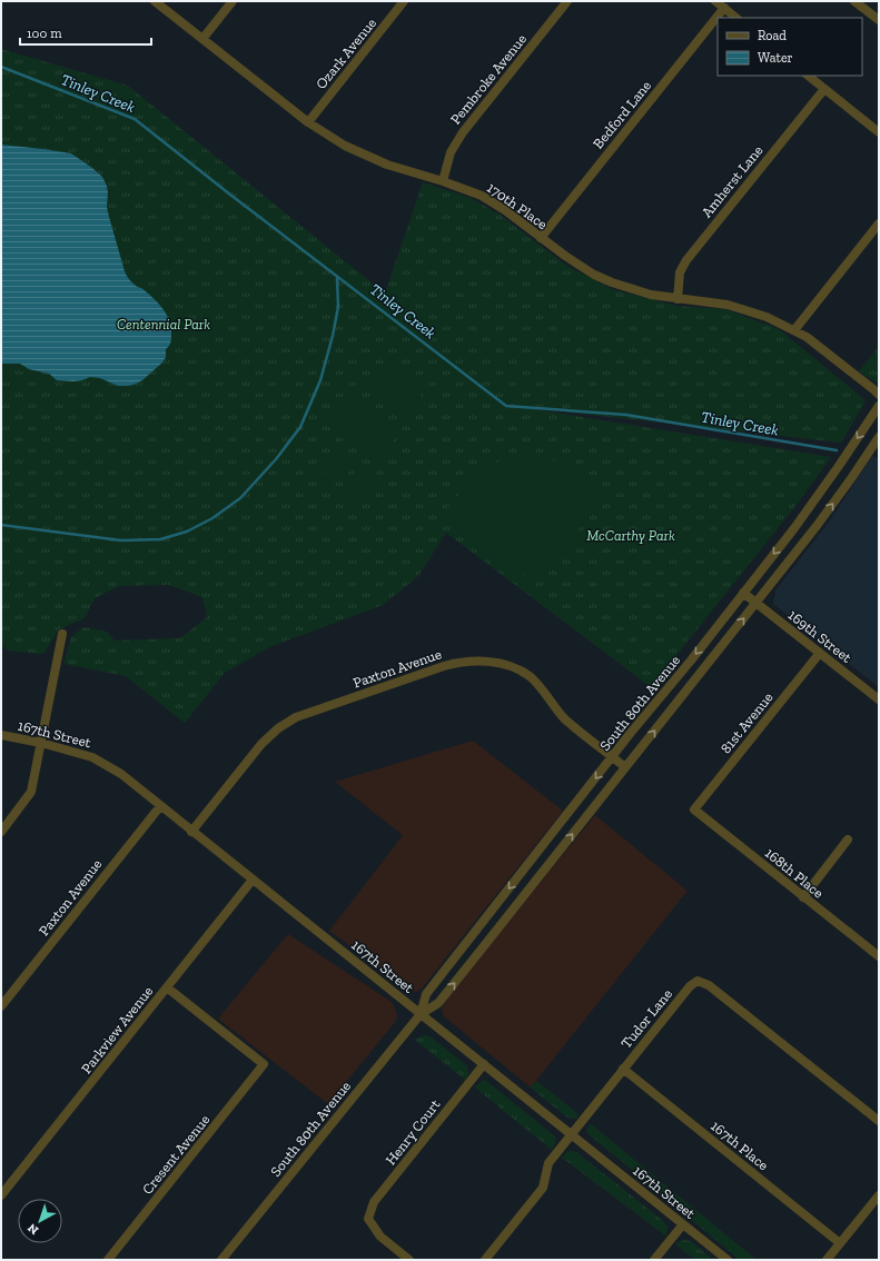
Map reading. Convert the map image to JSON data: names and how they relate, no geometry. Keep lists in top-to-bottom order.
{
  "streets": {
    "street": [
      "Ozark Avenue",
      "Pembroke Avenue",
      "Bedford Lane",
      "Amherst Lane",
      "170th Place",
      "169th Street",
      "Paxton Avenue",
      "South 80th Avenue",
      "81st Avenue",
      "167th Street",
      "168th Place",
      "Tudor Lane",
      "Parkview Avenue",
      "Henry Court",
      "167th Place",
      "Cresent Avenue"
    ]
  },
  "crossings": [
    ["Ozark Avenue", "170th Place"],
    ["Pembroke Avenue", "170th Place"],
    ["Bedford Lane", "170th Place"],
    ["Amherst Lane", "170th Place"],
    ["169th Street", "South 80th Avenue"],
    ["169th Street", "81st Avenue"],
    ["Paxton Avenue", "South 80th Avenue"],
    ["Paxton Avenue", "167th Street"],
    ["South 80th Avenue", "167th Street"],
    ["81st Avenue", "168th Place"],
    ["167th Street", "Tudor Lane"],
    ["167th Street", "Parkview Avenue"],
    ["167th Street", "Henry Court"],
    ["Tudor Lane", "167th Place"],
    ["Parkview Avenue", "Cresent Avenue"]
  ],
  "water": ["Tinley Creek"],
  "parks": ["Centennial Park", "McCarthy Park"],
  "legend": ["Road", "Water"],
  "scale_bar": "100 m",
  "north": "bottom left"
}
